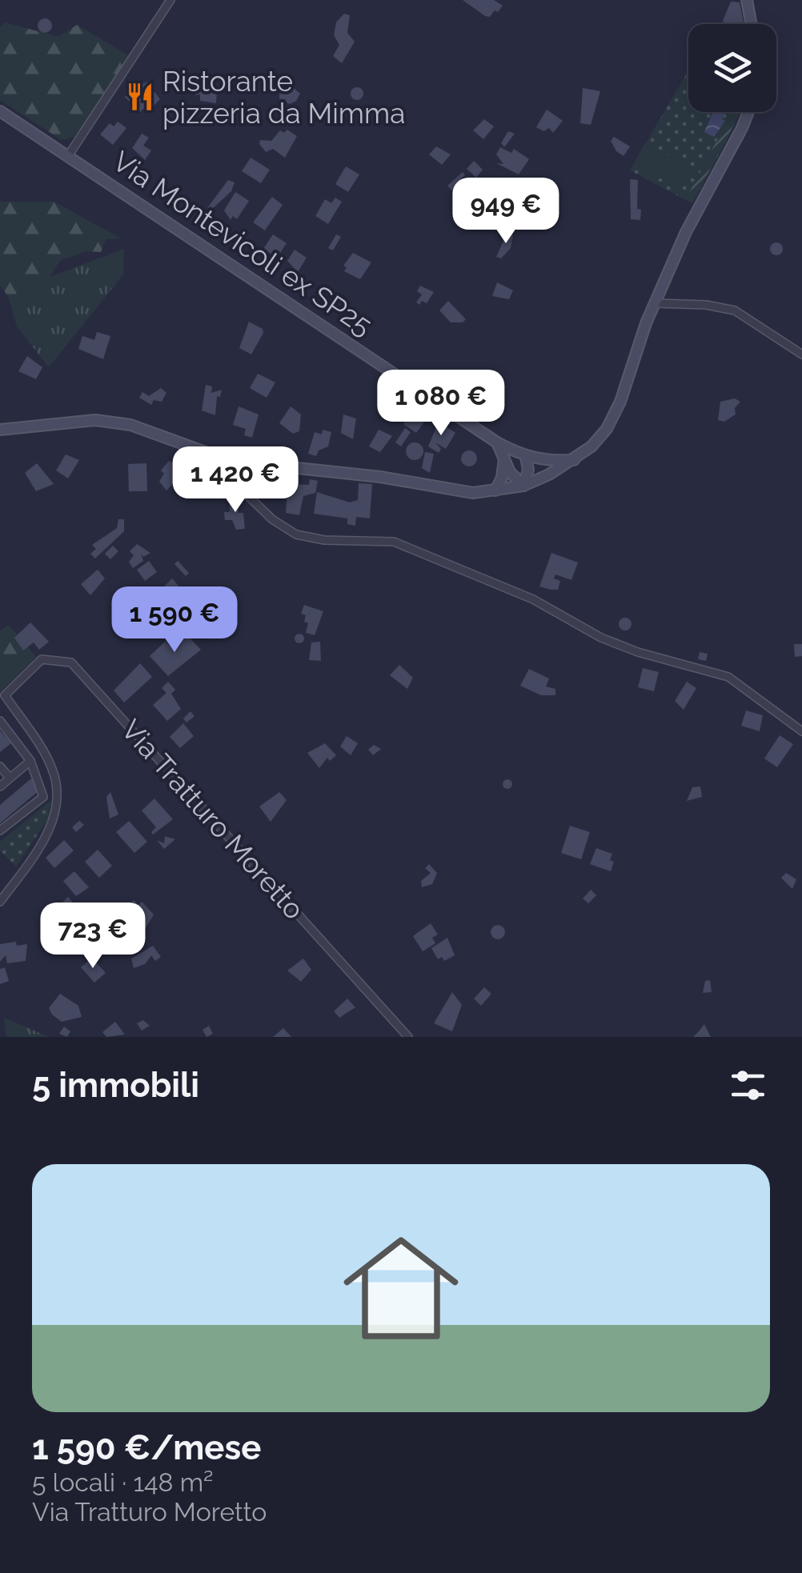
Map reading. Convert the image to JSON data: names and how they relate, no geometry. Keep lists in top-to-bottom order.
{
  "streets": {
    "street": ["Via Montevicoli ex SP25", "Via Tratturo Moretto"]
  },
  "places": {
    "restaurant": ["Ristorante pizzeria da Mimma"]
  },
  "page": {
    "price": [
      "949 €",
      "1 080 €",
      "1 420 €",
      "1 590 €",
      "723 €"
    ],
    "heading": "5 immobili",
    "list": [
      {
        "name": "1 590 €/mese",
        "note": "5 locali · 148 m² · Via Tratturo Moretto"
      }
    ]
  }
}
